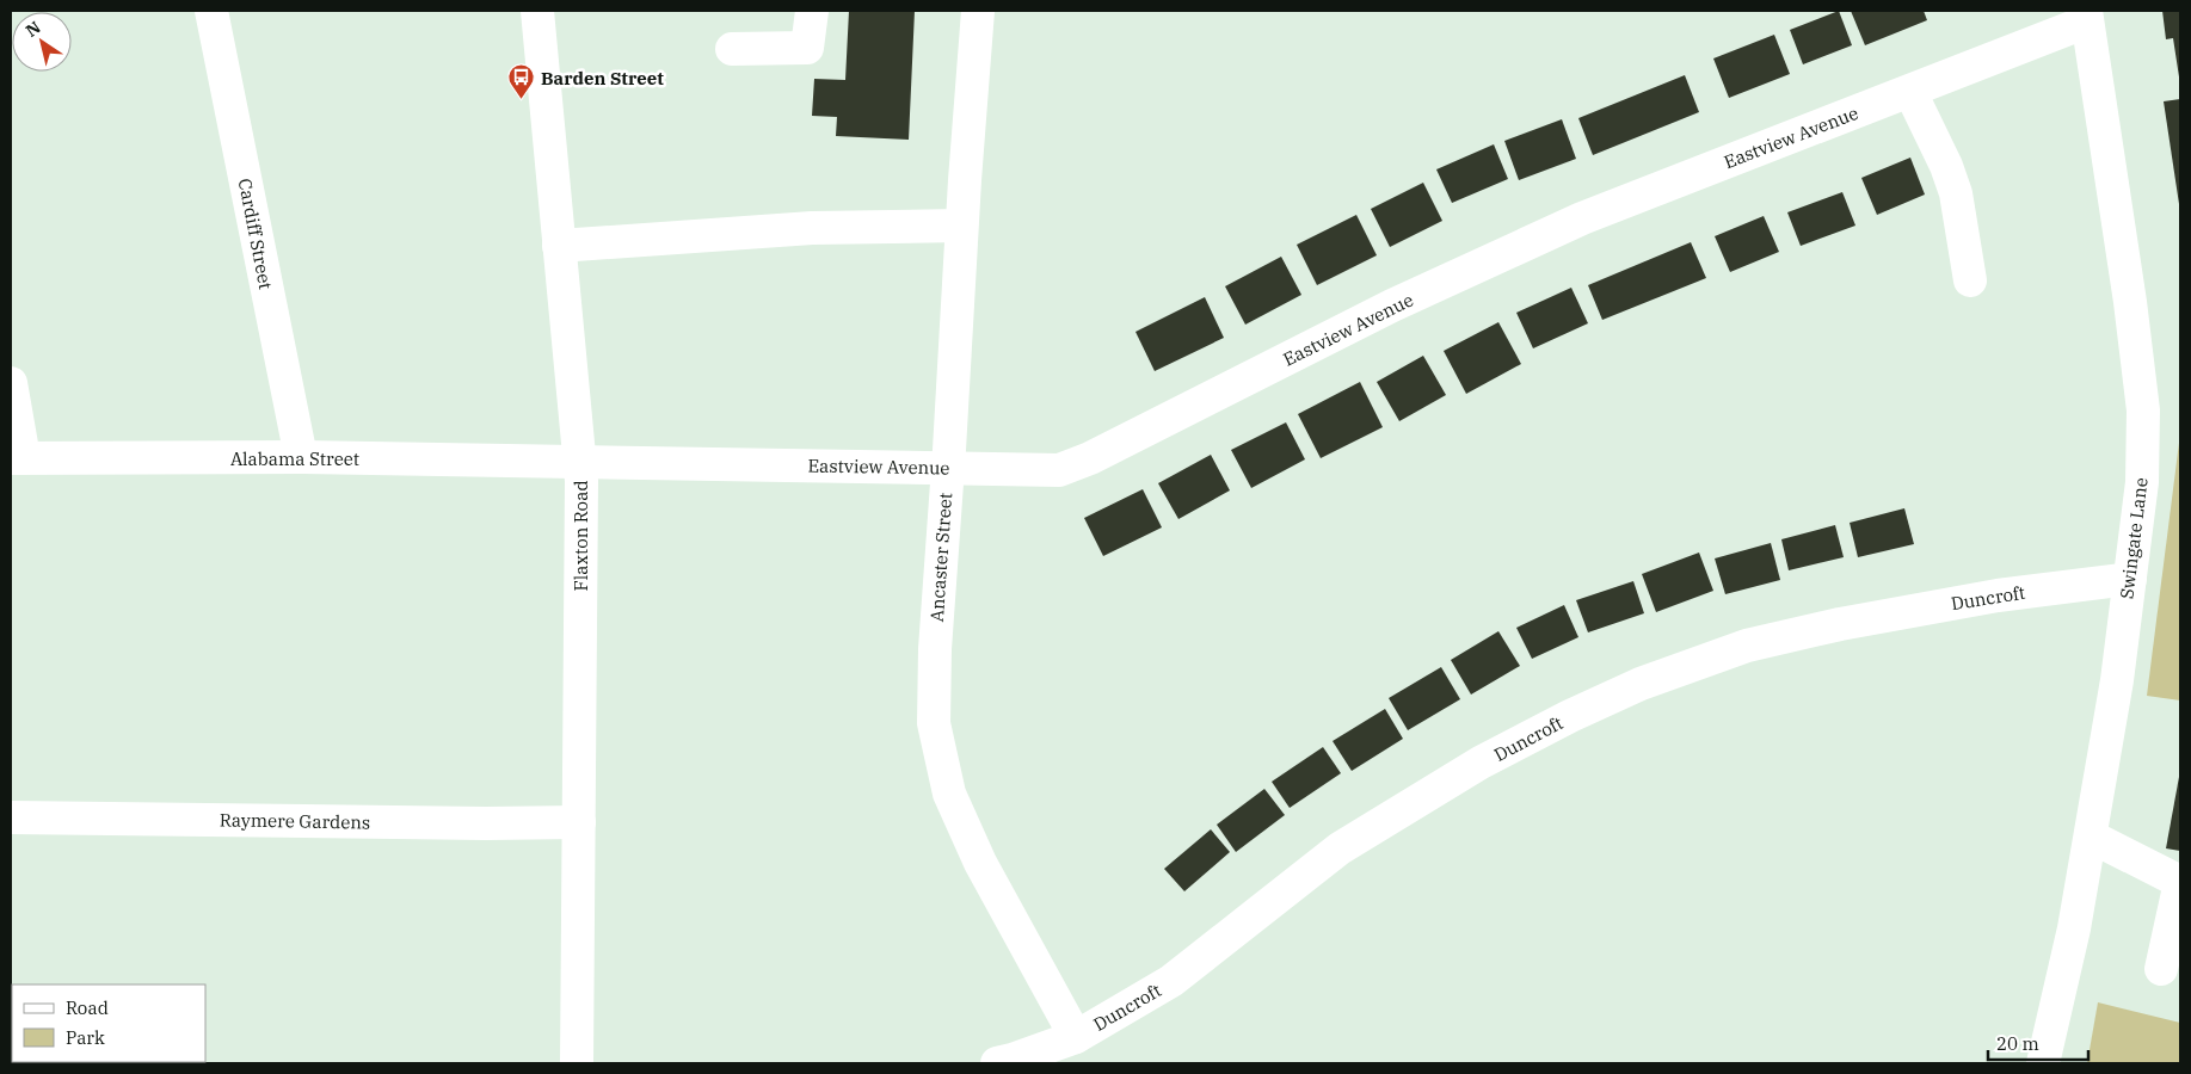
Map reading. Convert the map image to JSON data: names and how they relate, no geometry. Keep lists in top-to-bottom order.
{
  "streets": {
    "street": [
      "Eastview Avenue",
      "Cardiff Street",
      "Alabama Street",
      "Flaxton Road",
      "Swingate Lane",
      "Ancaster Street",
      "Duncroft",
      "Raymere Gardens"
    ]
  },
  "crossings": [
    ["Eastview Avenue", "Alabama Street"],
    ["Eastview Avenue", "Flaxton Road"],
    ["Eastview Avenue", "Swingate Lane"],
    ["Eastview Avenue", "Ancaster Street"],
    ["Cardiff Street", "Alabama Street"],
    ["Alabama Street", "Flaxton Road"],
    ["Flaxton Road", "Raymere Gardens"],
    ["Swingate Lane", "Duncroft"],
    ["Ancaster Street", "Duncroft"]
  ],
  "places": {
    "bus stop": ["Barden Street"]
  },
  "legend": ["Road", "Park"],
  "scale_bar": "20 m",
  "north": "top left"
}
